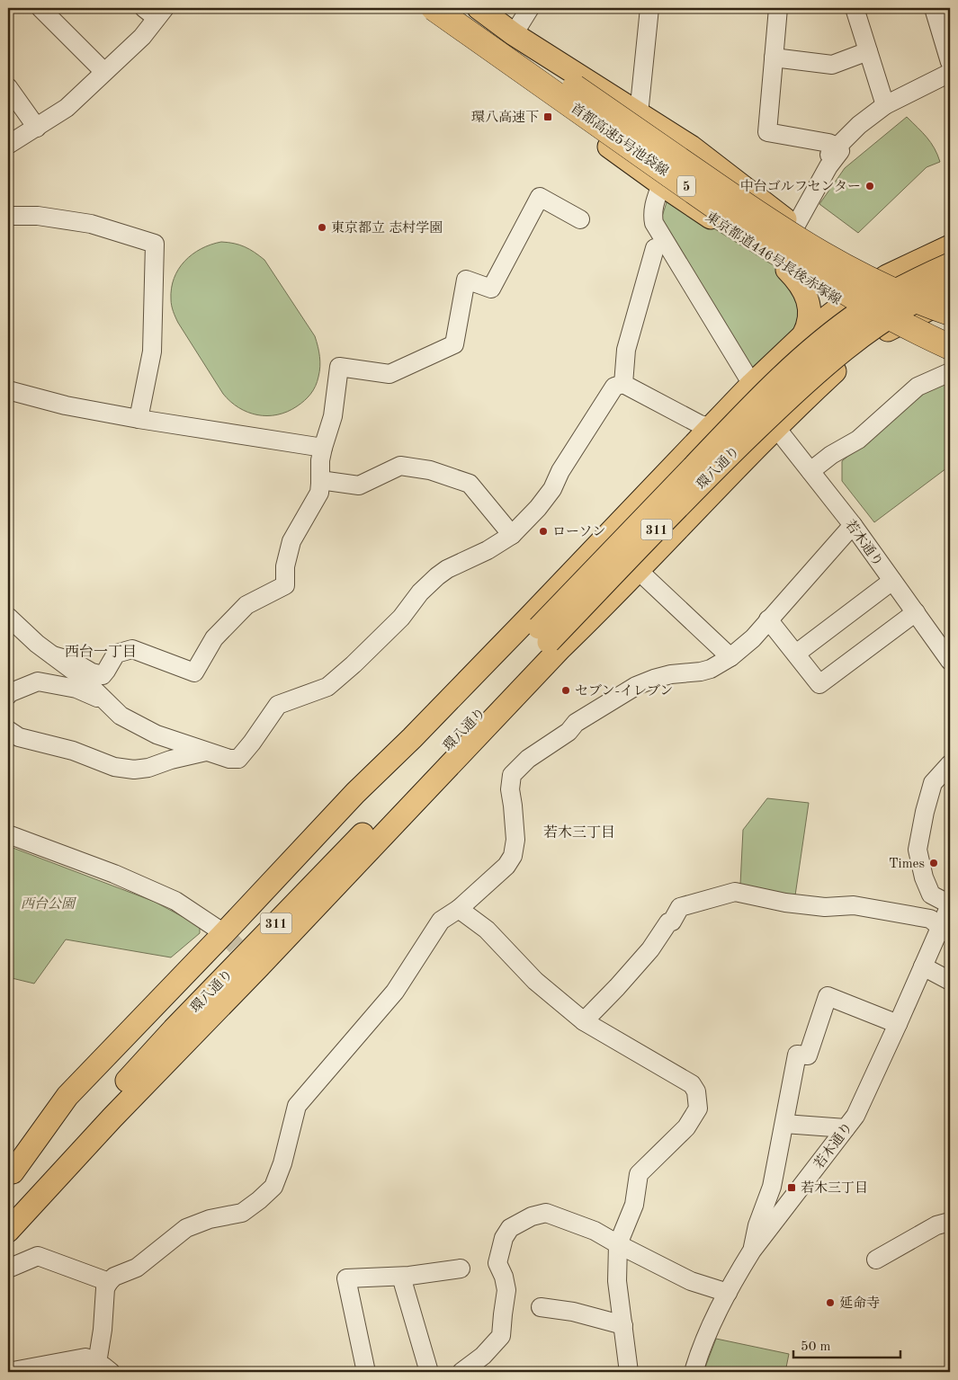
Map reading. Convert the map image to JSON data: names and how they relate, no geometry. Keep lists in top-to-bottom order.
{
  "streets": {
    "highway": ["首都高速5号池袋線", "5"],
    "main road": ["東京都道446号長後赤塚線", "環八通り", "311"],
    "street": ["若木通り"]
  },
  "crossings": [
    ["首都高速5号池袋線", "環八通り"],
    ["東京都道446号長後赤塚線", "若木通り"]
  ],
  "districts": ["西台一丁目", "若木三丁目"],
  "parks": ["西台公園"],
  "places": {
    "transit": ["環八高速下", "若木三丁目"],
    "other": [
      "中台ゴルフセンター",
      "東京都立 志村学園",
      "ローソン",
      "セブン-イレブン",
      "Times",
      "延命寺"
    ]
  },
  "scale_bar": "50 m"
}
